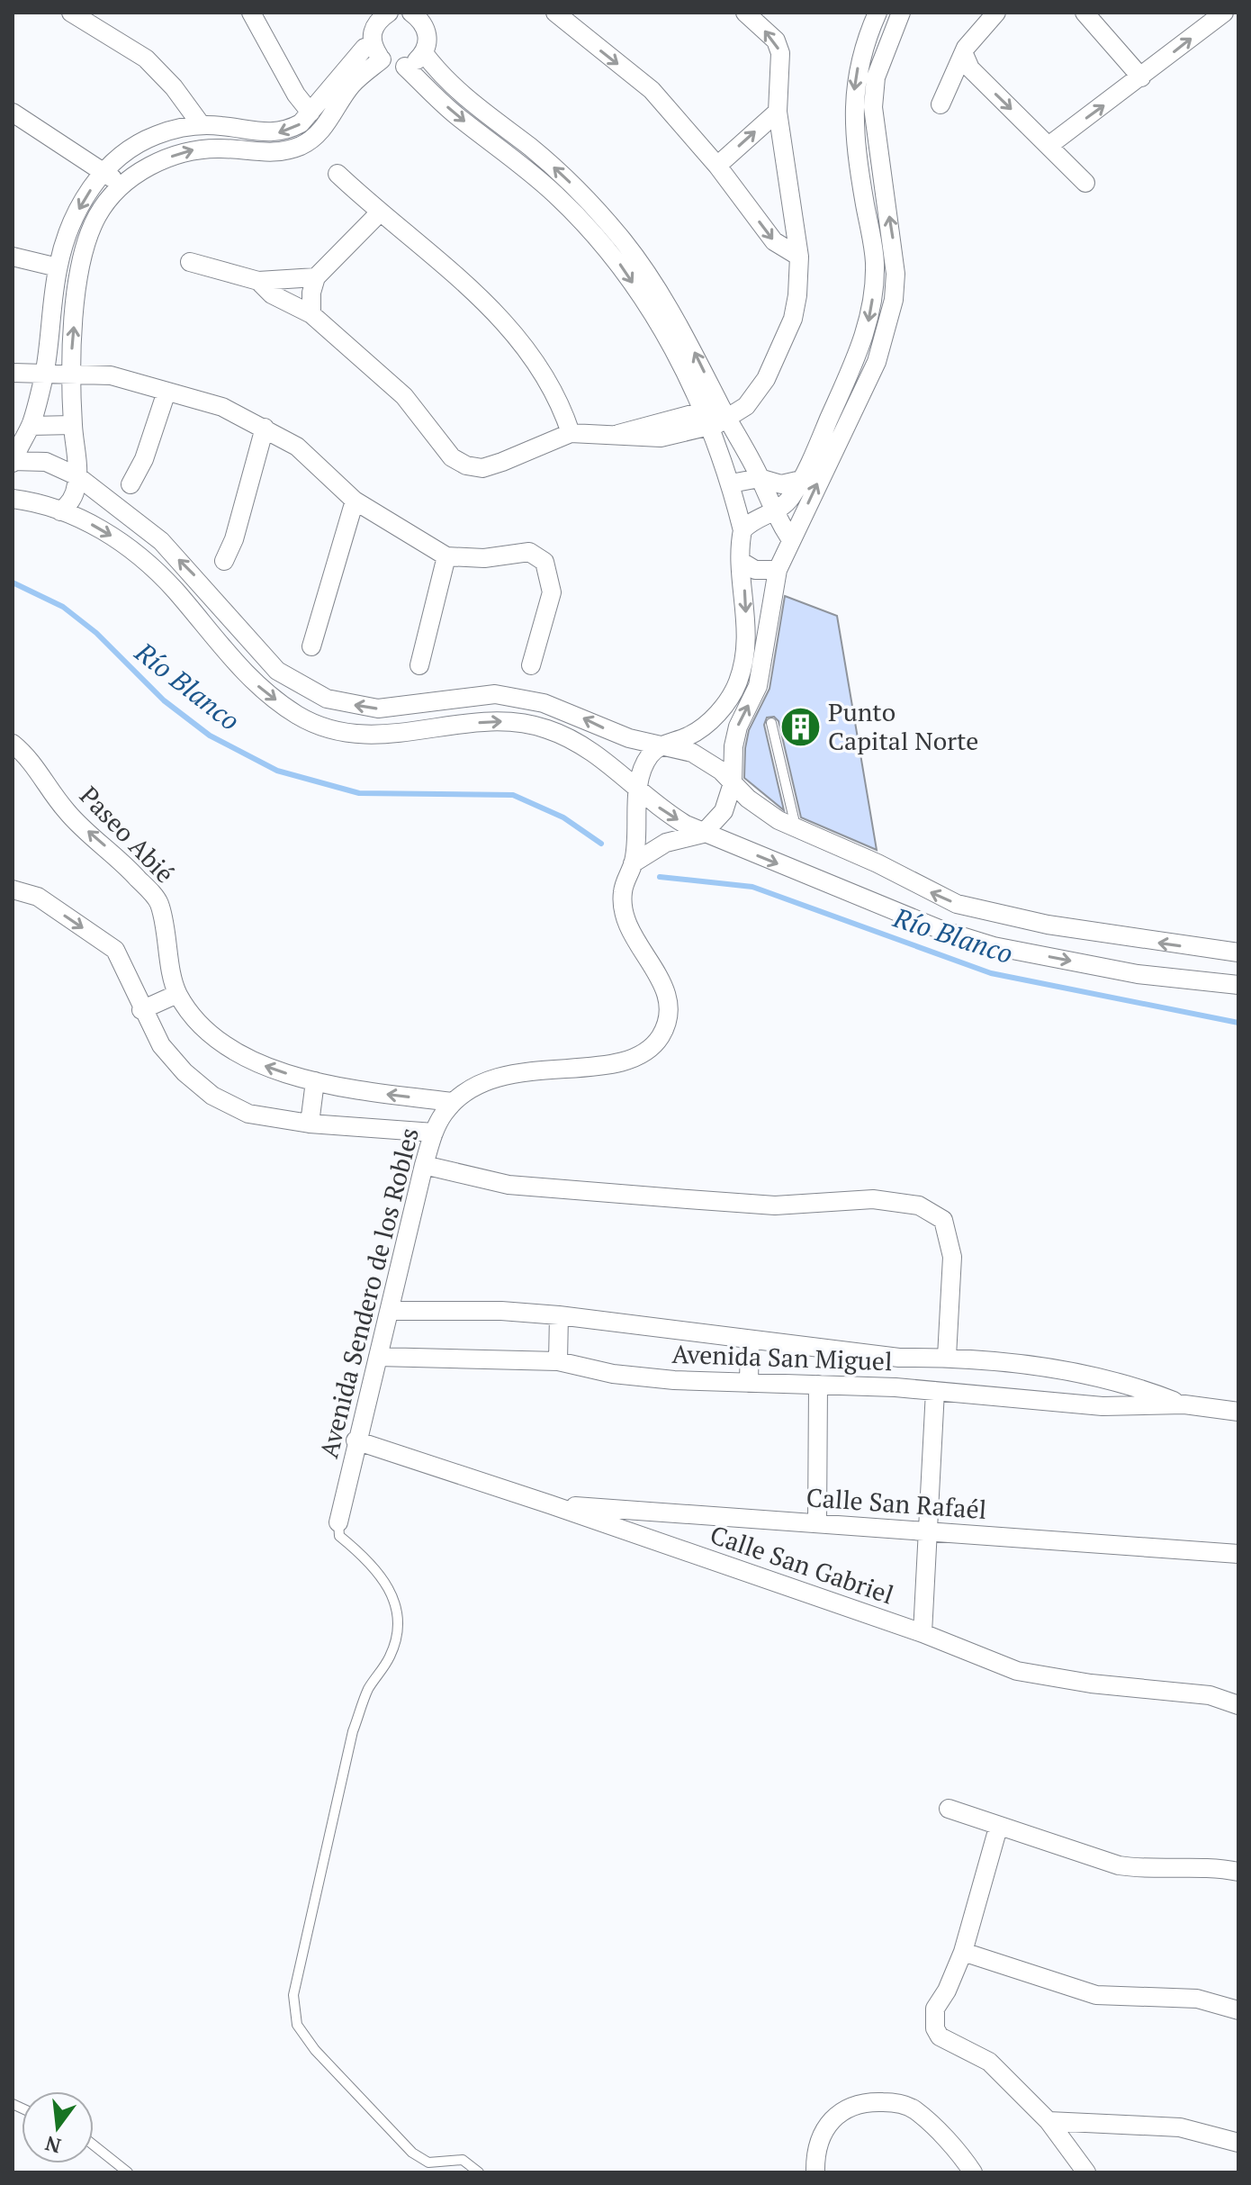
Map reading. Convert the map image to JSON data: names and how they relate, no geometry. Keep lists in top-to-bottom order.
{
  "streets": {
    "street": [
      "Paseo Abié",
      "Avenida Sendero de los Robles",
      "Avenida San Miguel",
      "Calle San Rafaél",
      "Calle San Gabriel"
    ]
  },
  "crossings": [
    ["Paseo Abié", "Avenida Sendero de los Robles"],
    ["Avenida Sendero de los Robles", "Avenida San Miguel"],
    ["Avenida Sendero de los Robles", "Calle San Gabriel"],
    ["Calle San Rafaél", "Calle San Gabriel"]
  ],
  "water": ["Río Blanco"],
  "places": {
    "building": ["Punto Capital Norte"]
  },
  "north": "bottom"
}
